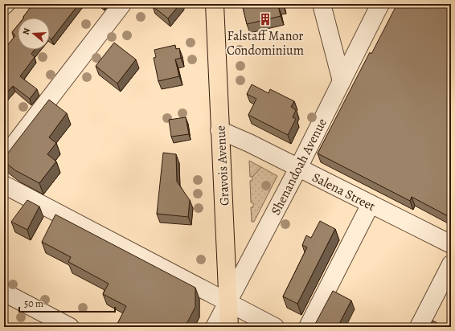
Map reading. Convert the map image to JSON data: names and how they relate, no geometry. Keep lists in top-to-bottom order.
{
  "streets": {
    "main road": ["Gravois Avenue"],
    "street": ["Shenandoah Avenue", "Salena Street"]
  },
  "crossings": [
    ["Gravois Avenue", "Shenandoah Avenue"],
    ["Gravois Avenue", "Salena Street"],
    ["Shenandoah Avenue", "Salena Street"]
  ],
  "places": {
    "building": ["Falstaff Manor Condominium"]
  },
  "scale_bar": "50 m",
  "north": "left"
}
